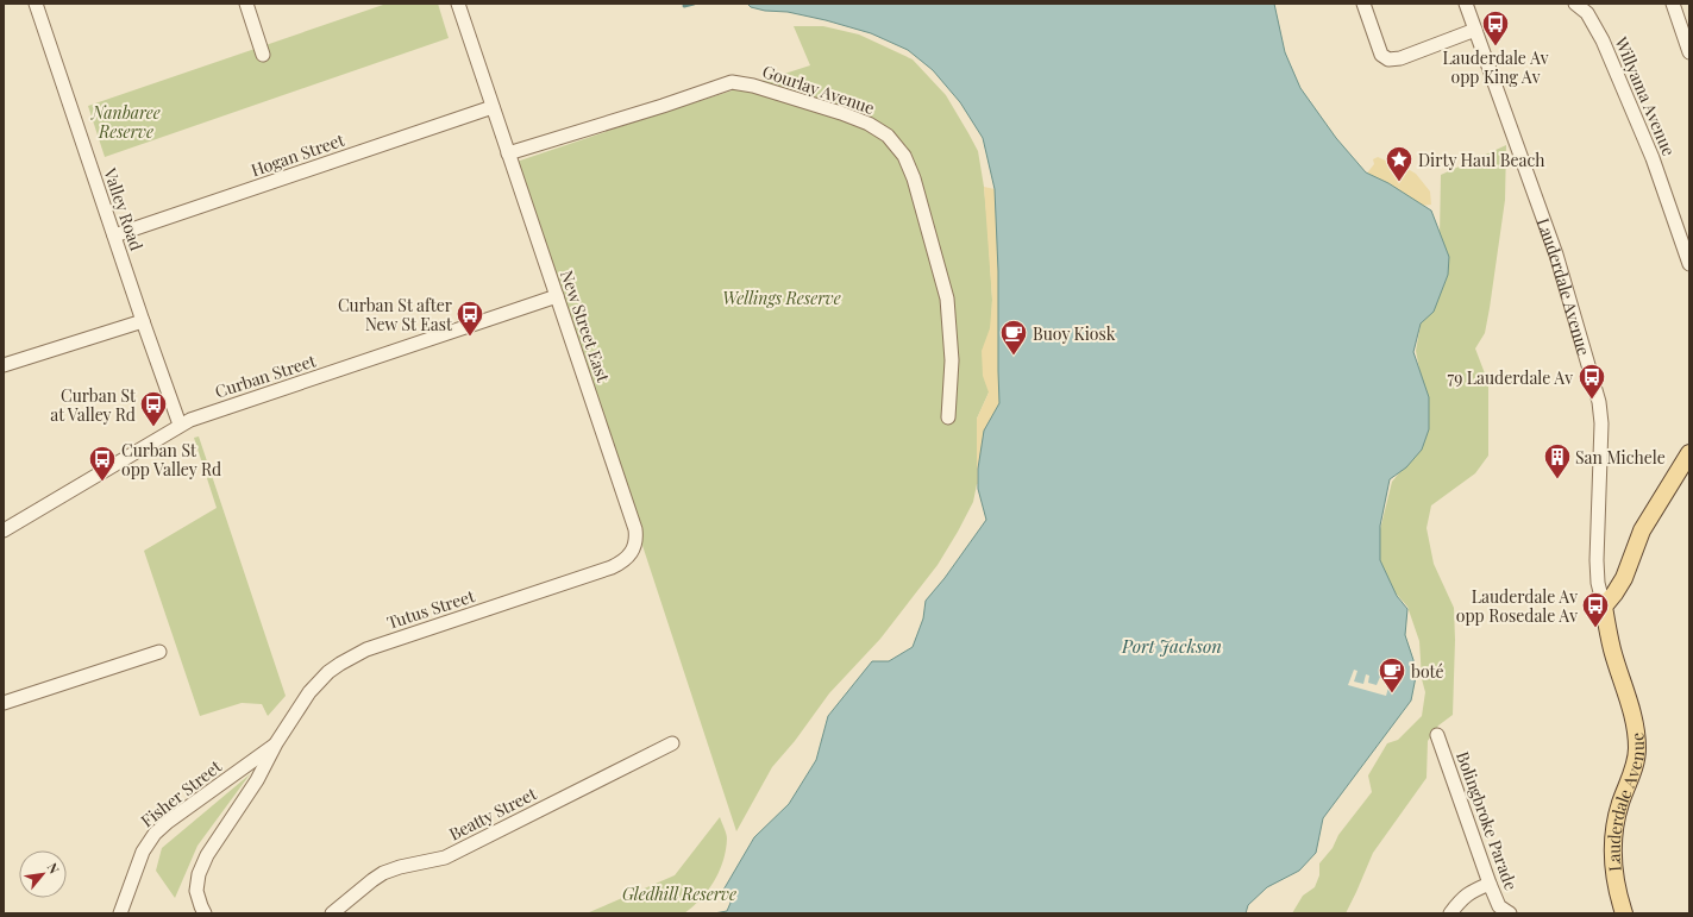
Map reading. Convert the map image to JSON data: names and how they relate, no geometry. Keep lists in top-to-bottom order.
{
  "streets": {
    "main road": ["Lauderdale Avenue"],
    "street": [
      "Gourlay Avenue",
      "Willyama Avenue",
      "Hogan Street",
      "Valley Road",
      "New Street East",
      "Curban Street",
      "Tutus Street",
      "Fisher Street",
      "Beatty Street",
      "Bolingbroke Parade"
    ]
  },
  "crossings": [
    ["Gourlay Avenue", "New Street East"],
    ["Hogan Street", "Valley Road"],
    ["Hogan Street", "New Street East"],
    ["Valley Road", "Curban Street"],
    ["New Street East", "Curban Street"],
    ["New Street East", "Tutus Street"],
    ["Tutus Street", "Fisher Street"]
  ],
  "water": ["Port Jackson"],
  "parks": ["Nanbaree Reserve", "Wellings Reserve", "Gledhill Reserve"],
  "places": {
    "bus stop": [
      "Lauderdale Av opp King Av",
      "Curban St after New St East",
      "79 Lauderdale Av",
      "Curban St at Valley Rd",
      "Curban St opp Valley Rd",
      "Lauderdale Av opp Rosedale Av"
    ],
    "place": ["Dirty Haul Beach"],
    "cafe": ["Buoy Kiosk", "boté"],
    "building": ["San Michele"]
  },
  "north": "top right"
}
